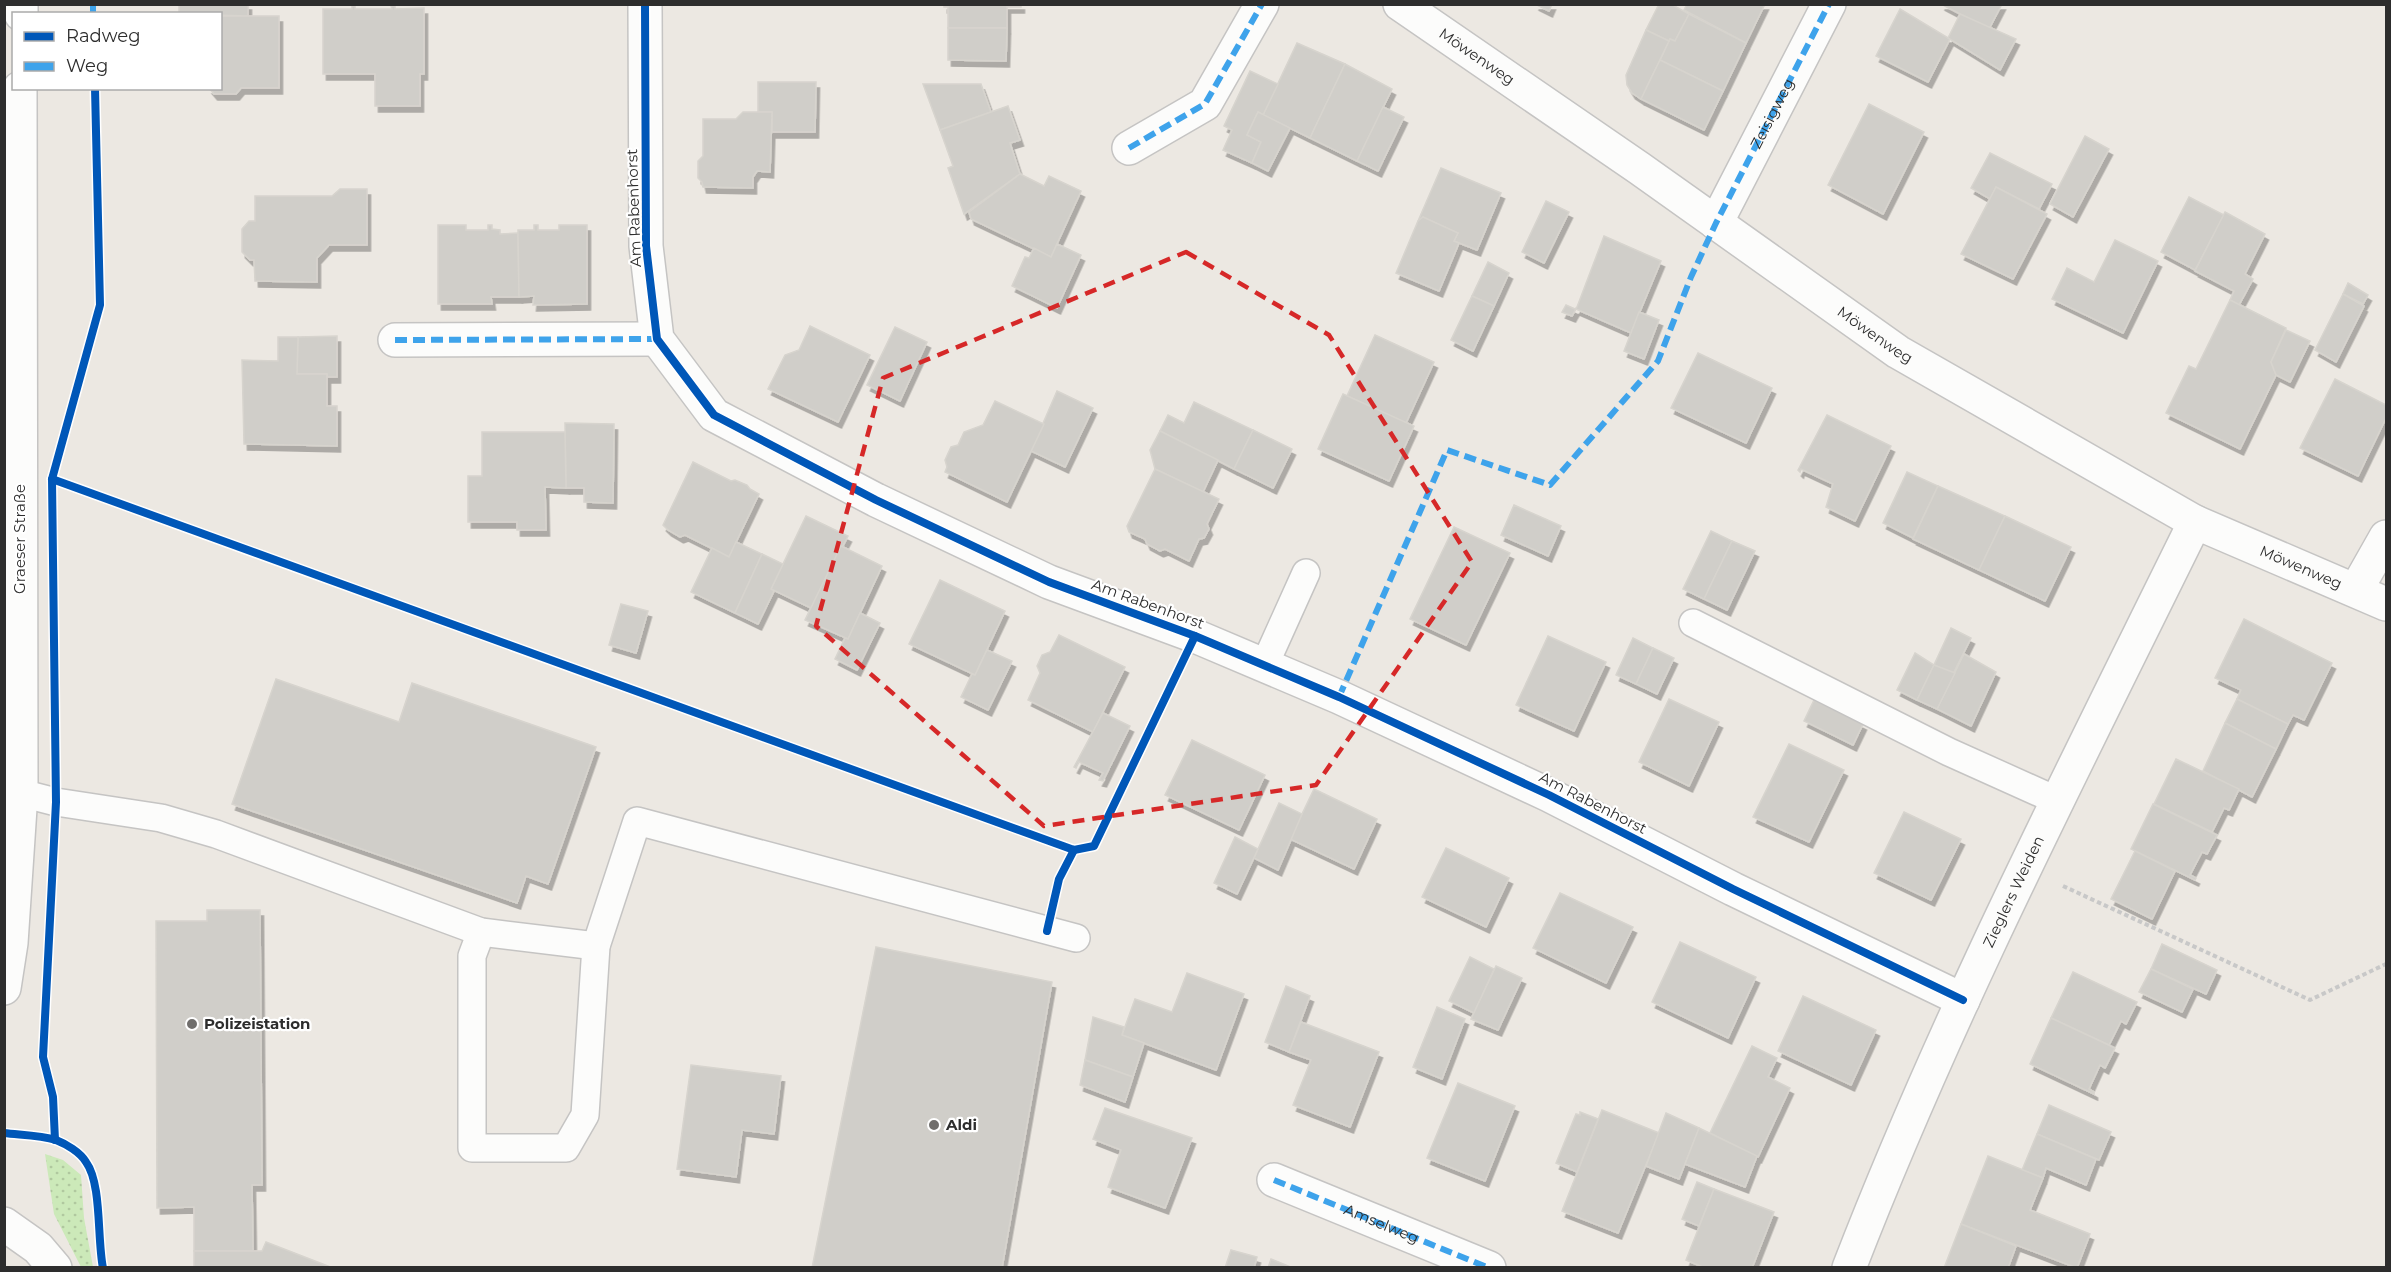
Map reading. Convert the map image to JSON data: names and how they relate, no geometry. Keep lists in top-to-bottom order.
{
  "streets": {
    "street": [
      "Möwenweg",
      "Zeisigweg",
      "Am Rabenhorst",
      "Graeser Straße",
      "Zieglers Weiden",
      "Amselweg"
    ]
  },
  "crossings": [
    ["Möwenweg", "Zeisigweg"],
    ["Möwenweg", "Zieglers Weiden"],
    ["Am Rabenhorst", "Zieglers Weiden"]
  ],
  "places": ["Polizeistation", "Aldi"],
  "legend": ["Radweg", "Weg"]
}
